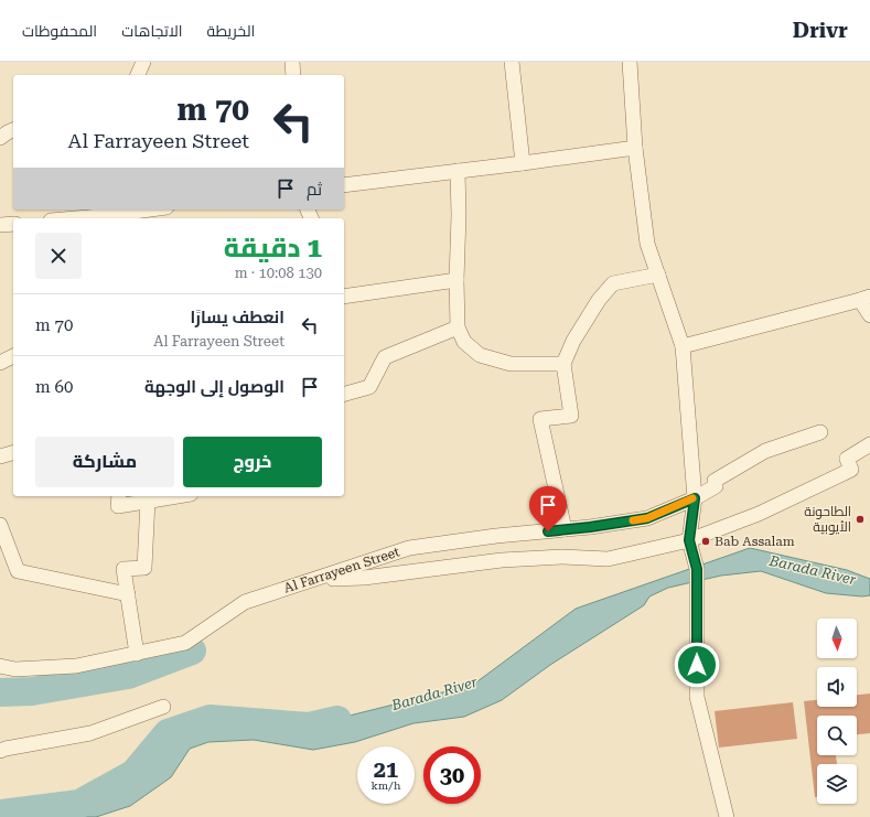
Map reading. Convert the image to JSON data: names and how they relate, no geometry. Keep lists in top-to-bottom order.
{
  "streets": {
    "street": ["Al Farrayeen Street"]
  },
  "water": ["Barada River"],
  "places": ["الطاحونة الأيوبية", "Bab Assalam"],
  "north": "bottom",
  "page": {
    "header": "Drivr",
    "nav": ["الخريطة", "الاتجاهات", "المحفوظات"],
    "turn": ["70 m", "Al Farrayeen Street"],
    "then": "ثم",
    "heading": ["1 دقيقة", "130 m · 10:08"],
    "list": [
      {
        "name": "انعطف يسارًا",
        "note": "Al Farrayeen Street",
        "value": "70 m"
      },
      {
        "name": "الوصول إلى الوجهة",
        "value": "60 m"
      }
    ],
    "buttons": ["خروج", "مشاركة"],
    "speed": "21 km/h",
    "limit": "30"
  }
}
